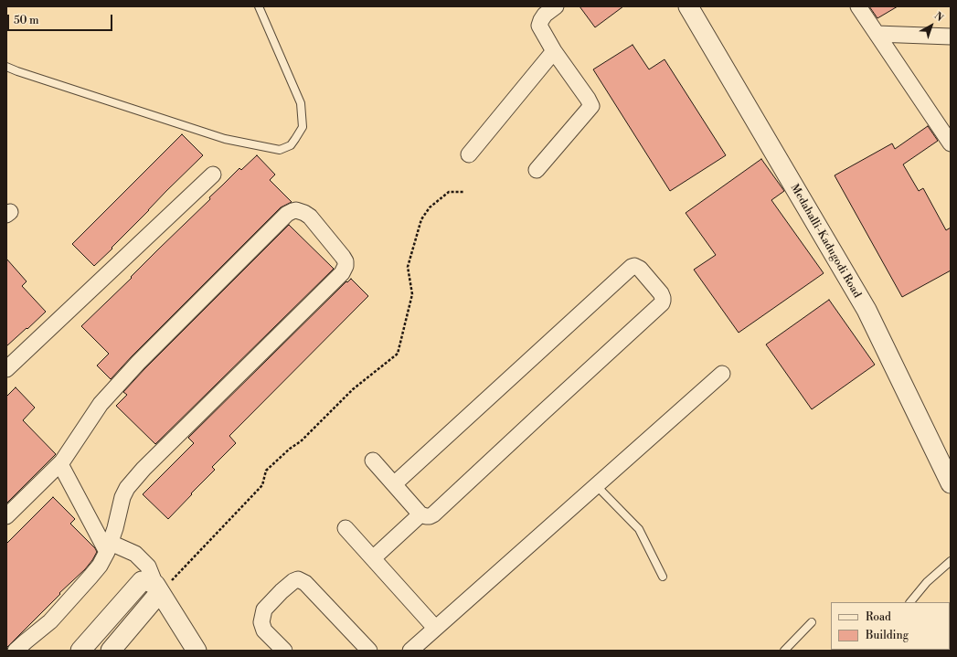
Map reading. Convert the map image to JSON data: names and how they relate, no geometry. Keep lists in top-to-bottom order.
{
  "streets": {
    "street": ["Medahalli-Kadugodi Road"]
  },
  "legend": ["Road", "Building"],
  "scale_bar": "50 m",
  "north": "top right"
}
